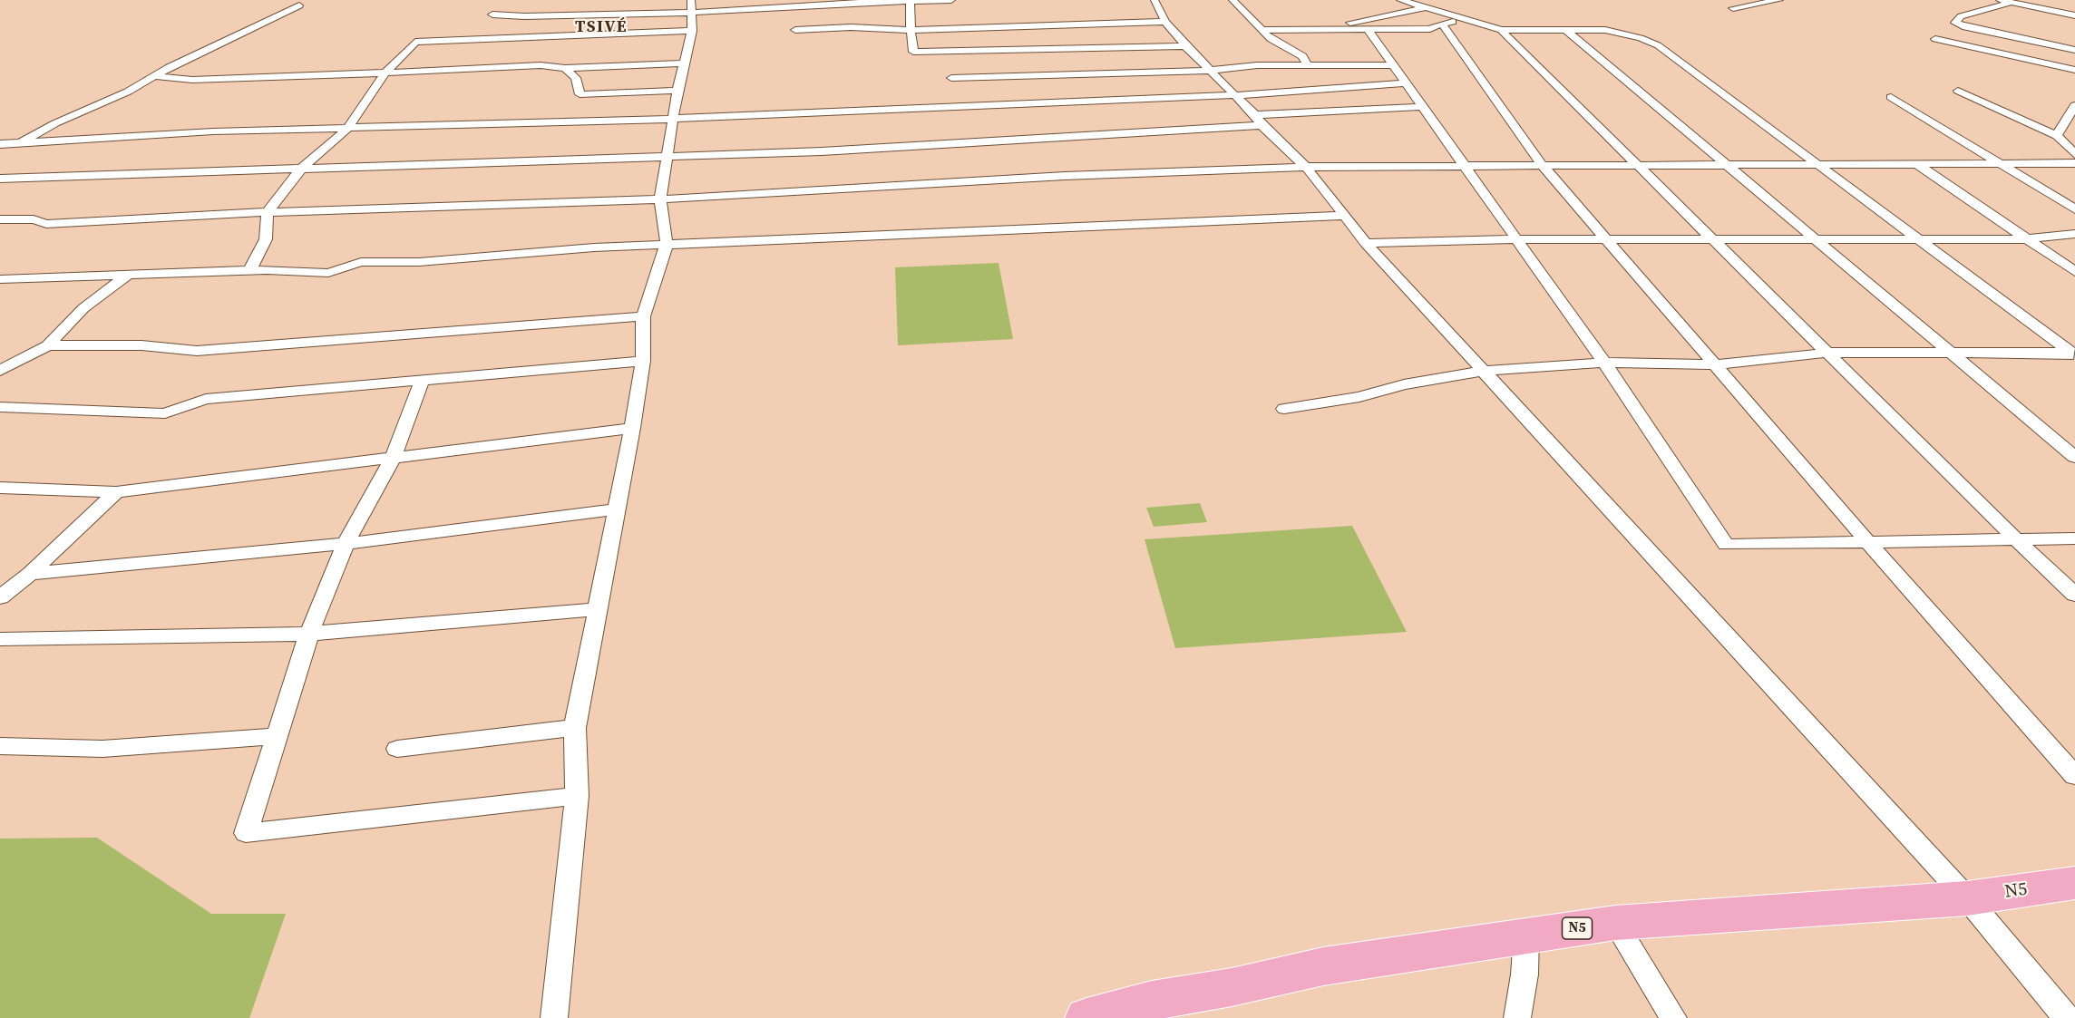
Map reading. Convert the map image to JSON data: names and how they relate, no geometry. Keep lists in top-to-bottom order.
{
  "streets": {
    "main road": ["N5"]
  },
  "districts": ["TSIVÉ"]
}
